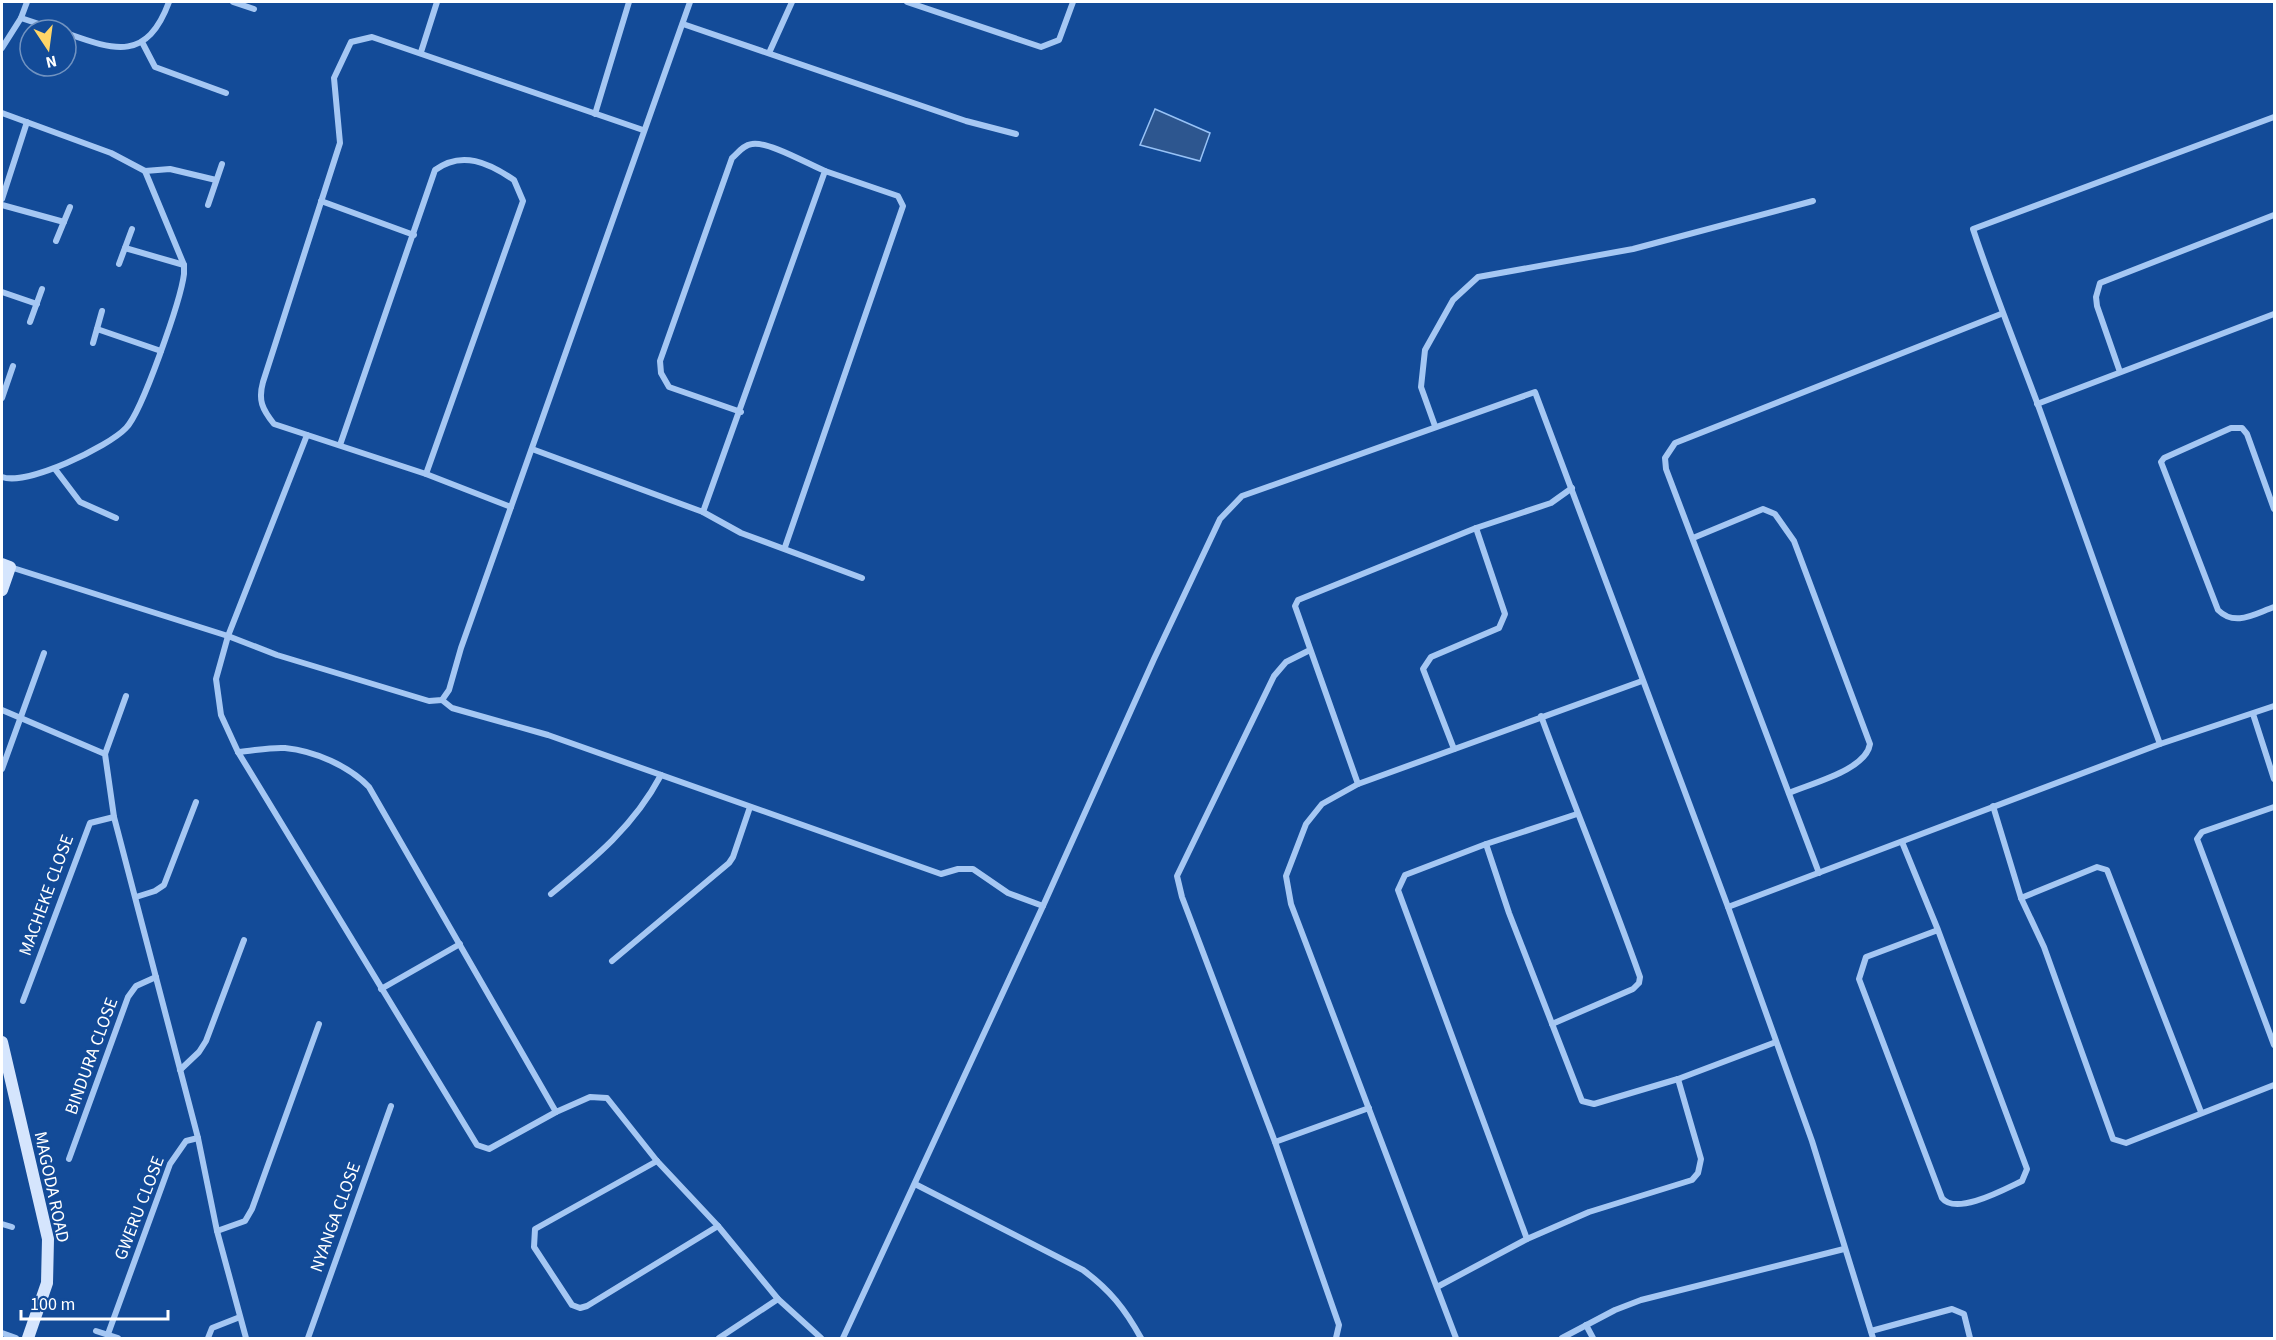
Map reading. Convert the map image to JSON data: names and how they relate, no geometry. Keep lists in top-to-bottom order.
{
  "streets": {
    "street": [
      "MACHEKE CLOSE",
      "BINDURA CLOSE",
      "MAGODA ROAD",
      "GWERU CLOSE",
      "NYANGA CLOSE"
    ]
  },
  "scale_bar": "100 m",
  "north": "bottom"
}
